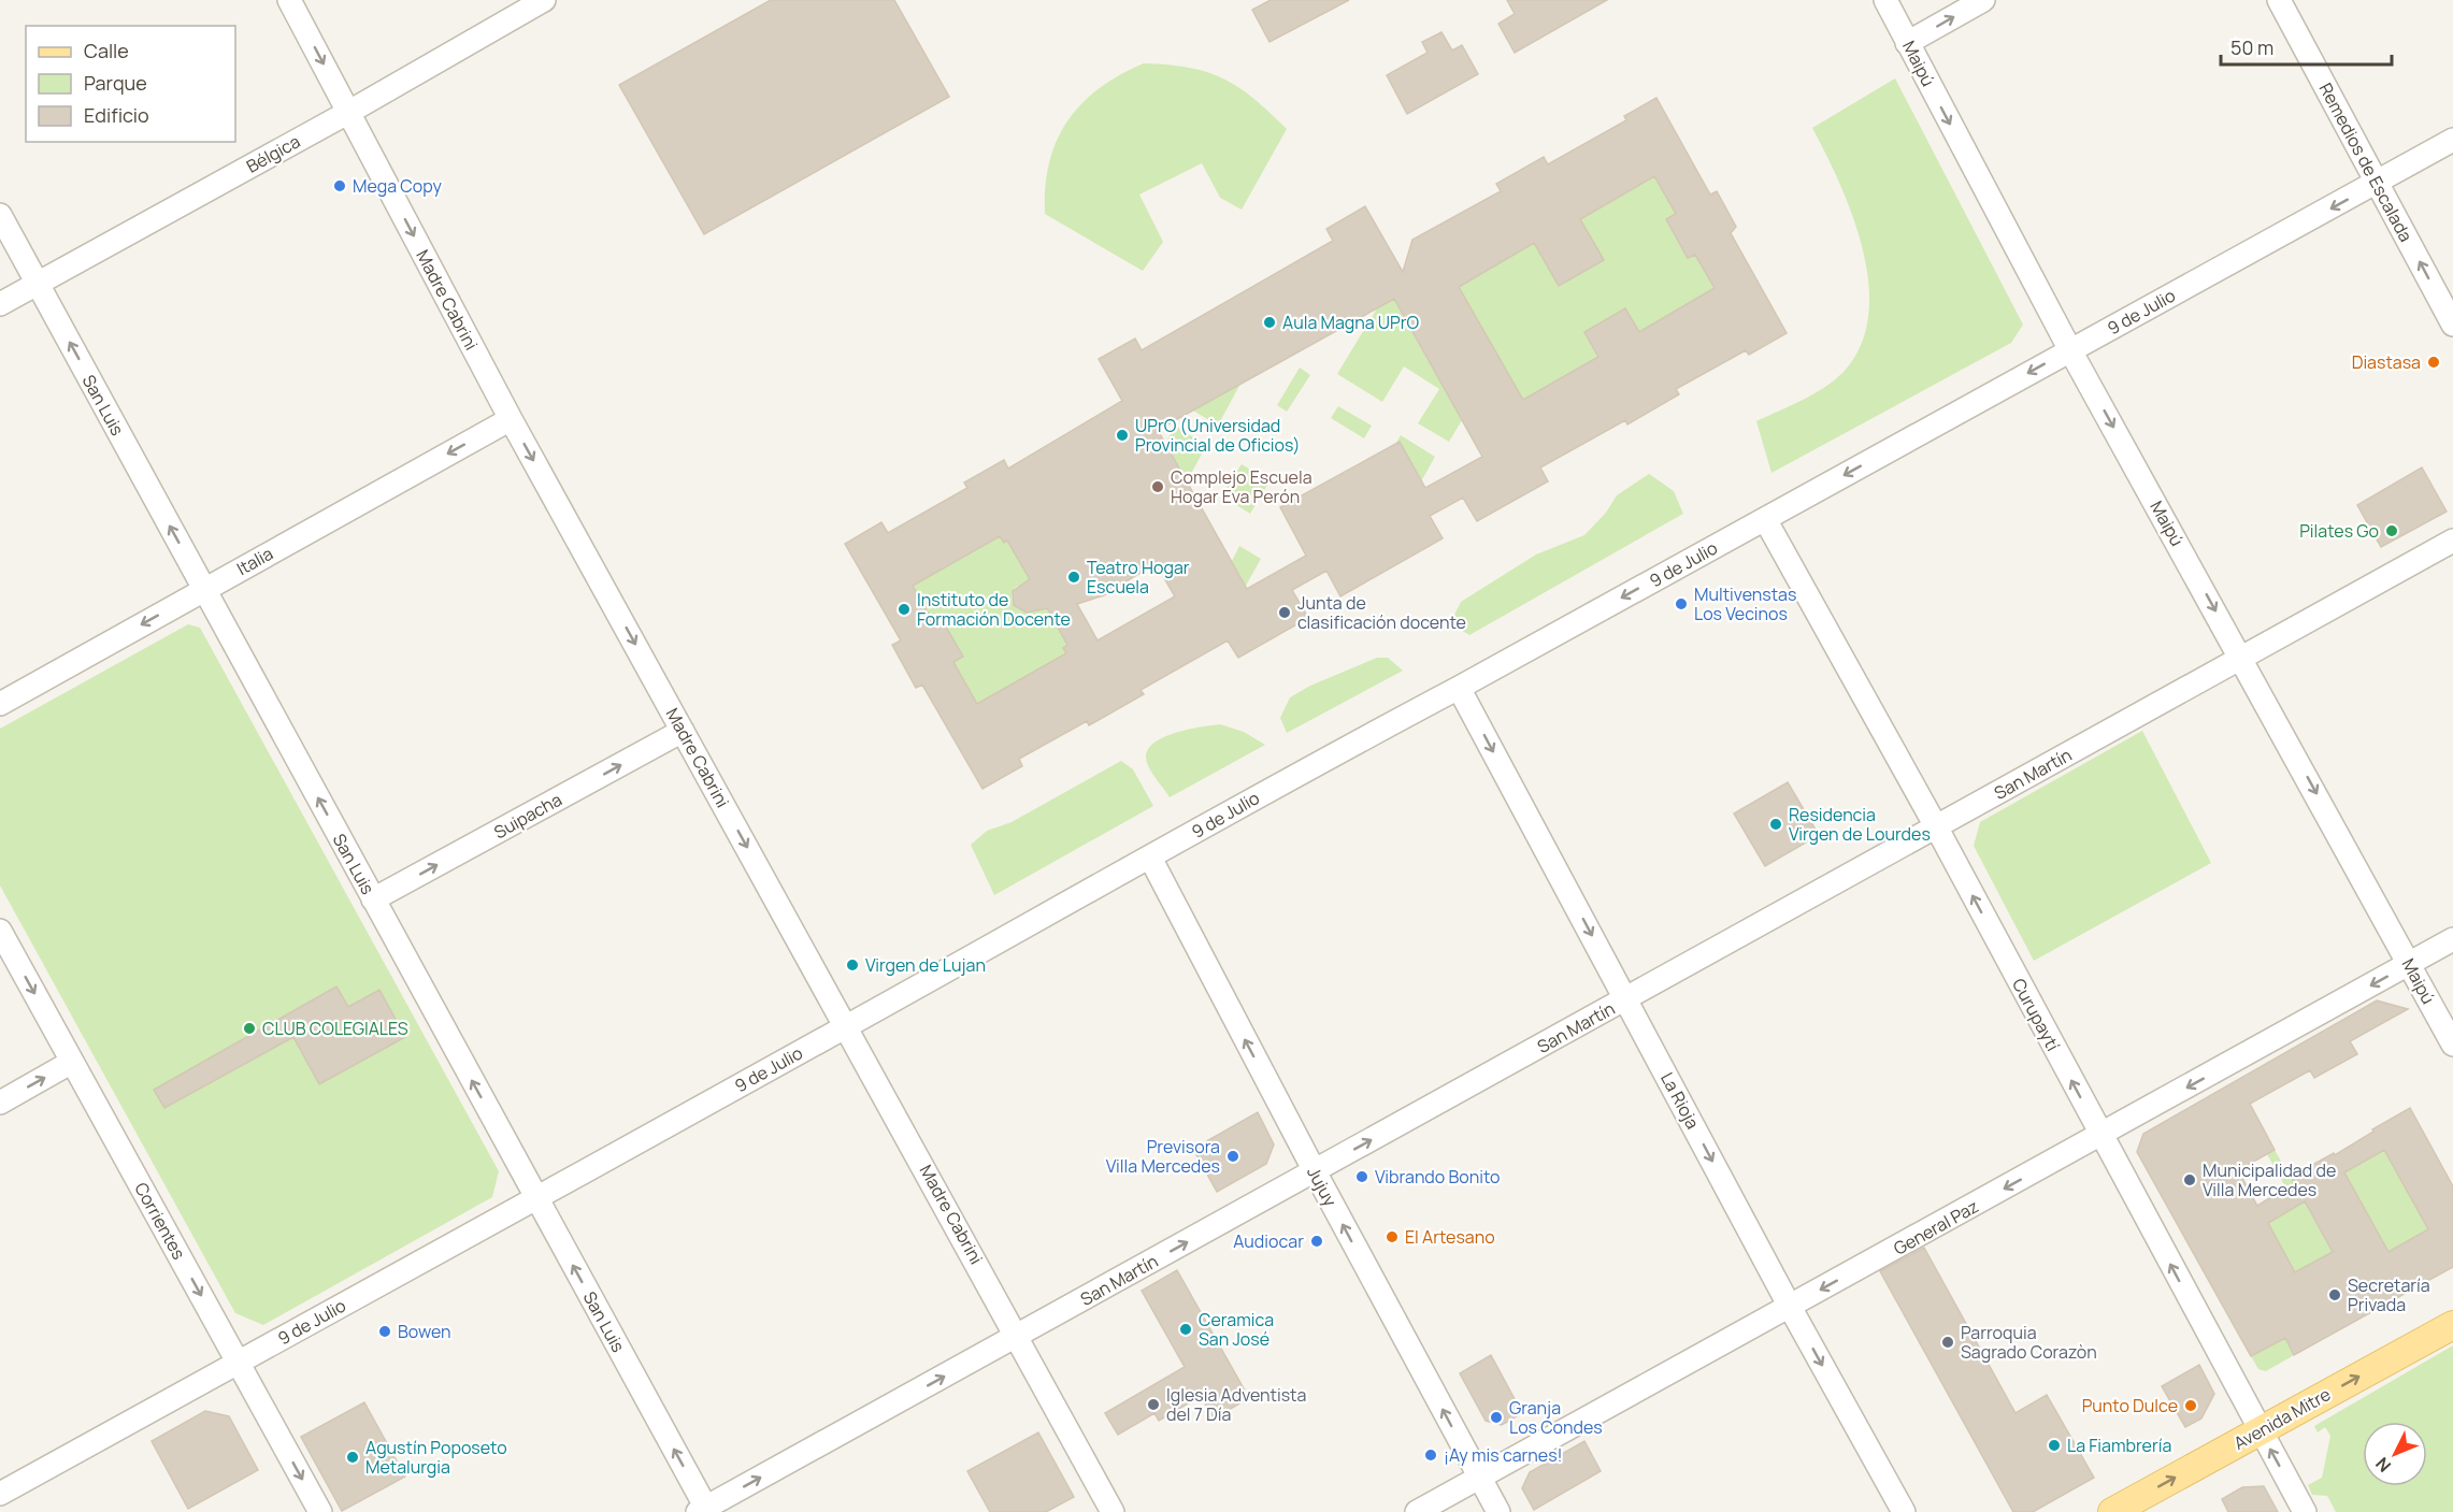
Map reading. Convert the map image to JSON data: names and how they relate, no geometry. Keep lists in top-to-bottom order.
{
  "streets": {
    "main road": ["Avenida Mitre"],
    "street": [
      "Maipú",
      "Bélgica",
      "Remedios de Escalada",
      "Madre Cabrini",
      "9 de Julio",
      "San Luis",
      "Italia",
      "San Martín",
      "Suipacha",
      "Curupaytí",
      "La Rioja",
      "Jujuy",
      "Corrientes",
      "General Paz"
    ]
  },
  "crossings": [
    ["Maipú", "9 de Julio"],
    ["Maipú", "San Martín"],
    ["Maipú", "General Paz"],
    ["Bélgica", "Madre Cabrini"],
    ["Bélgica", "San Luis"],
    ["Remedios de Escalada", "9 de Julio"],
    ["Madre Cabrini", "9 de Julio"],
    ["Madre Cabrini", "Italia"],
    ["Madre Cabrini", "San Martín"],
    ["Madre Cabrini", "Suipacha"],
    ["9 de Julio", "San Luis"],
    ["9 de Julio", "Curupaytí"],
    ["9 de Julio", "La Rioja"],
    ["9 de Julio", "Jujuy"],
    ["9 de Julio", "Corrientes"],
    ["San Luis", "Italia"],
    ["San Luis", "San Martín"],
    ["San Luis", "Suipacha"],
    ["San Martín", "Curupaytí"],
    ["San Martín", "La Rioja"],
    ["San Martín", "Jujuy"],
    ["Curupaytí", "General Paz"],
    ["Curupaytí", "Avenida Mitre"],
    ["La Rioja", "General Paz"],
    ["Jujuy", "General Paz"]
  ],
  "one_way": [
    "Maipú",
    "Remedios de Escalada",
    "Madre Cabrini",
    "9 de Julio",
    "San Luis",
    "Italia",
    "San Martín",
    "Suipacha",
    "Curupaytí",
    "La Rioja",
    "Jujuy",
    "Corrientes",
    "General Paz",
    "Avenida Mitre"
  ],
  "places": [
    "Mega Copy",
    "Aula Magna UPrO",
    "Diastasa",
    "UPrO (Universidad Provincial de Oficios)",
    "Complejo Escuela Hogar Eva Perón",
    "Pilates Go",
    "Teatro Hogar Escuela",
    "Multivenstas Los Vecinos",
    "Instituto de Formación Docente",
    "Junta de clasificación docente",
    "Residencia Virgen de Lourdes",
    "Virgen de Lujan",
    "CLUB COLEGIALES",
    "Previsora Villa Mercedes",
    "Vibrando Bonito",
    "Municipalidad de Villa Mercedes",
    "El Artesano",
    "Audiocar",
    "Secretaría Privada",
    "Ceramica San José",
    "Bowen",
    "Parroquia Sagrado Corazòn",
    "Iglesia Adventista del 7 Día",
    "Punto Dulce",
    "Granja Los Condes",
    "La Fiambrería",
    "¡Ay mis carnes!",
    "Agustín Poposeto Metalurgia"
  ],
  "legend": ["Calle", "Parque", "Edificio"],
  "scale_bar": "50 m",
  "north": "bottom left"
}
